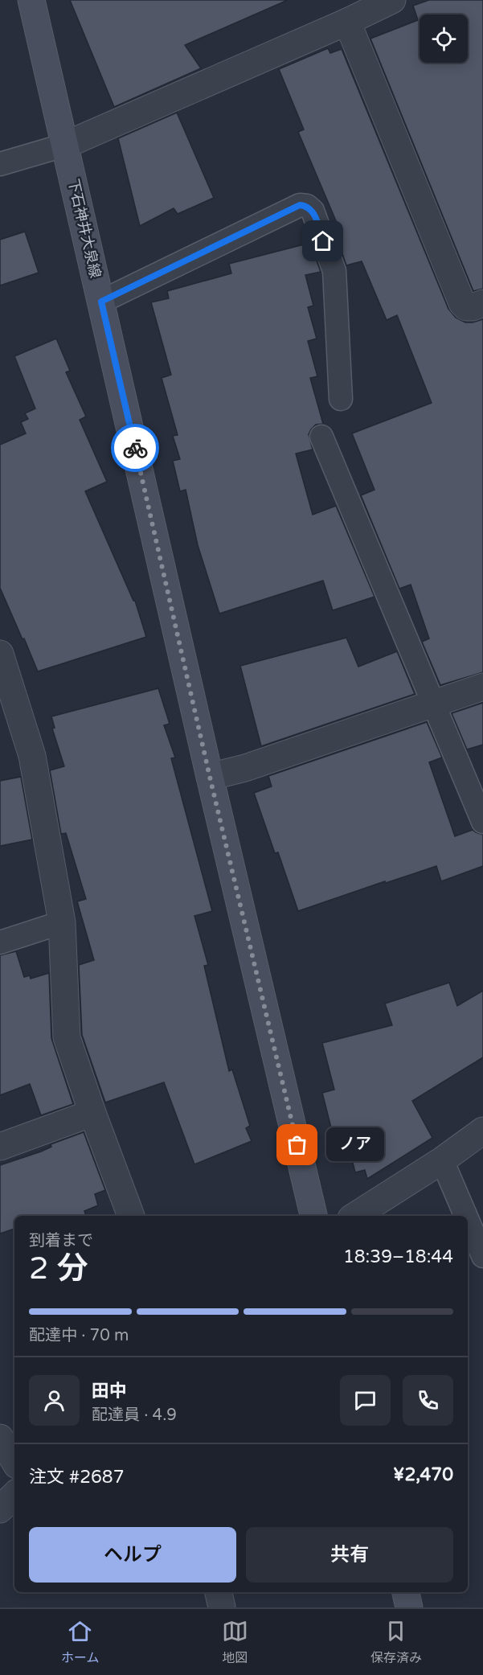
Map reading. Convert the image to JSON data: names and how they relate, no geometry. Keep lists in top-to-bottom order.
{
  "streets": {
    "main road": ["下石神井大泉線"]
  },
  "places": ["ノア"],
  "page": {
    "bubble": "ノア",
    "heading": ["2 分", "到着まで", "18:39–18:44"],
    "panel": [
      "田中",
      "配達員 · 4.9",
      "注文 #2687",
      "¥2,470"
    ],
    "bar": "配達中 · 70 m",
    "buttons": ["ヘルプ", "共有"],
    "tabs": ["ホーム", "地図", "保存済み"]
  }
}
